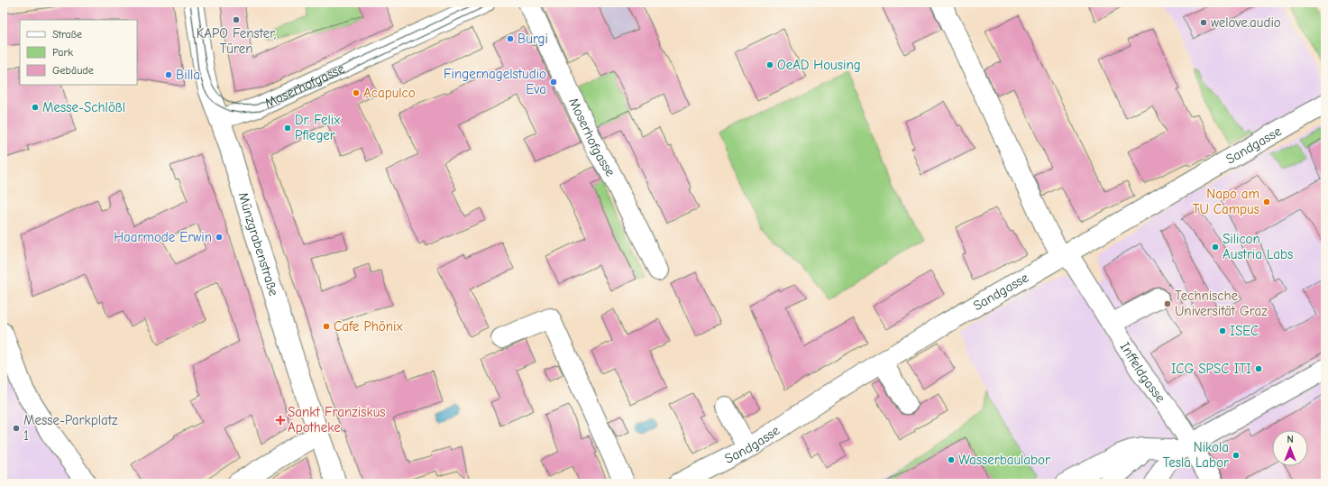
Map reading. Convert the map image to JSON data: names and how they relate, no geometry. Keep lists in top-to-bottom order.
{
  "streets": {
    "street": [
      "Moserhofgasse",
      "Sandgasse",
      "Münzgrabenstraße",
      "Inffeldgasse"
    ]
  },
  "crossings": [
    ["Moserhofgasse", "Münzgrabenstraße"],
    ["Sandgasse", "Inffeldgasse"]
  ],
  "places": {
    "other": [
      "KAPO Fenster, Türen",
      "welove.audio",
      "Burgi",
      "OeAD Housing",
      "Billa",
      "Fingernagelstudio Eva",
      "Acapulco",
      "Messe-Schlößl",
      "Dr. Felix Pfleger",
      "Napo am TU Campus",
      "Haarmode Erwin",
      "Silicon Austria Labs",
      "Technische Universität Graz",
      "Cafe Phönix",
      "ISEC",
      "ICG SPSC ITI",
      "Messe-Parkplatz 1",
      "Nikola Tesla Labor",
      "Wasserbaulabor"
    ],
    "health": ["Sankt Franziskus Apotheke"]
  },
  "legend": ["Straße", "Park", "Gebäude"],
  "north": "top"
}
